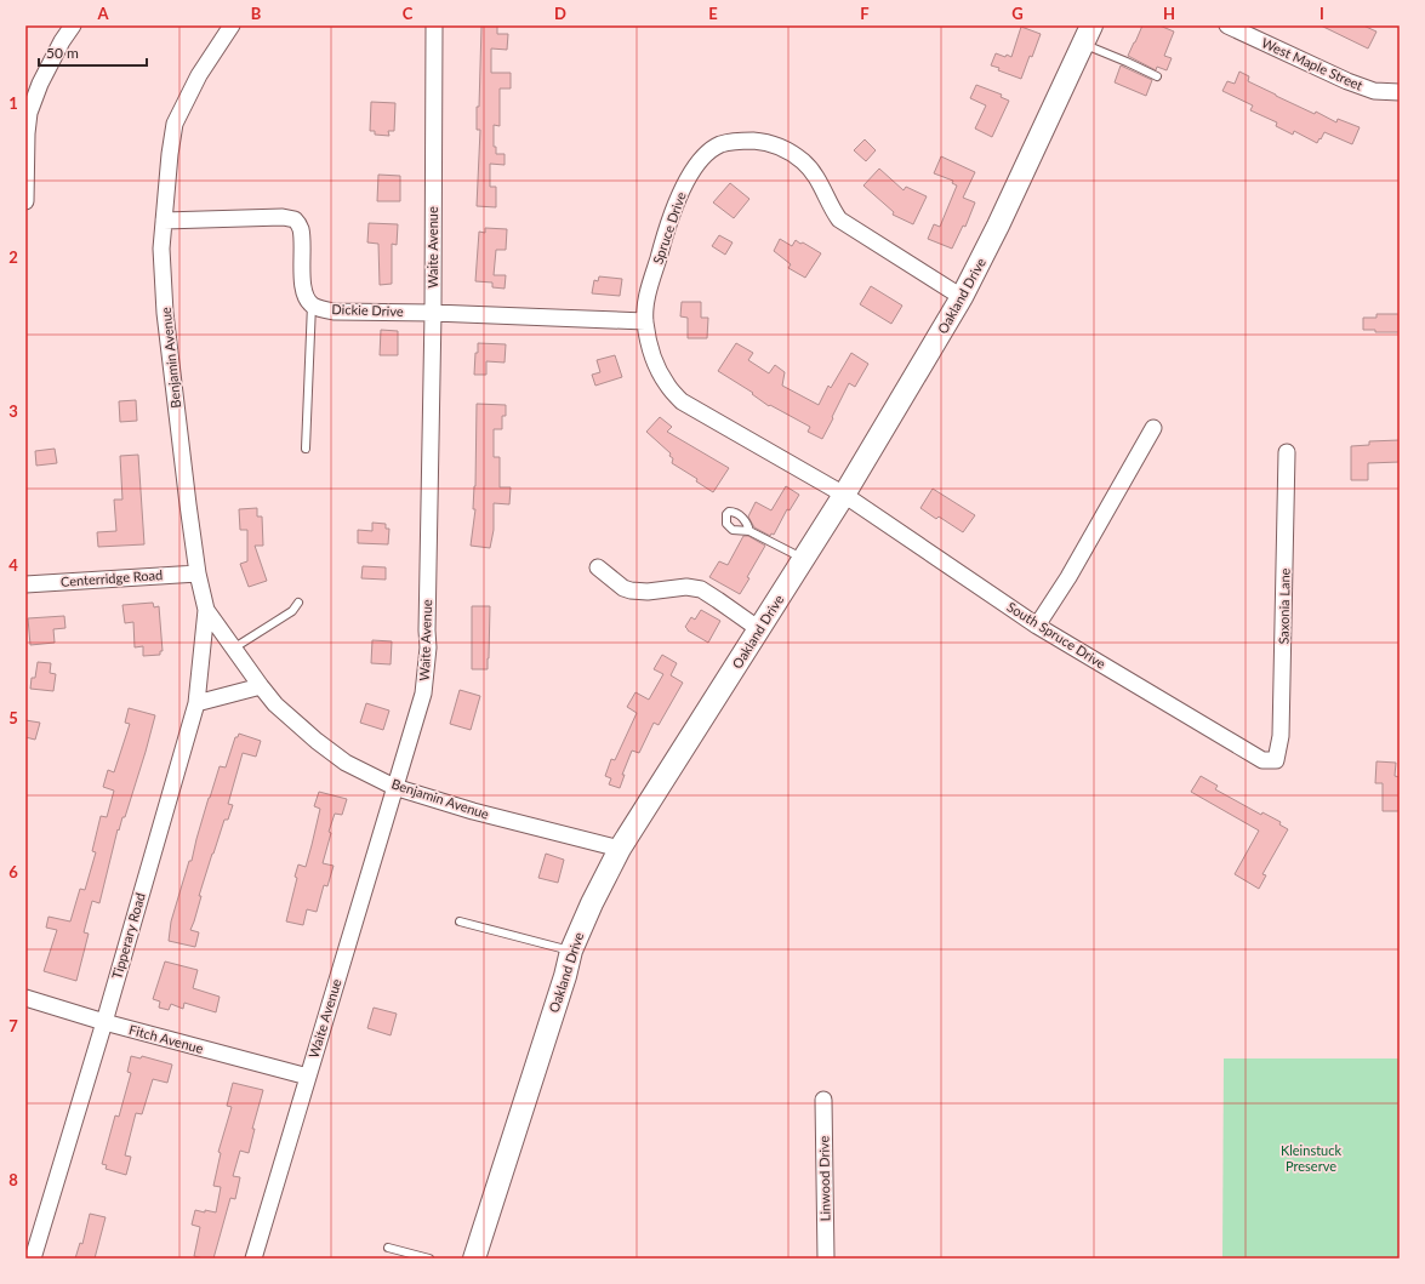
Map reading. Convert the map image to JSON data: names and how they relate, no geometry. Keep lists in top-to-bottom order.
{
  "streets": {
    "main road": ["Oakland Drive"],
    "street": [
      "West Maple Street",
      "Spruce Drive",
      "Waite Avenue",
      "Dickie Drive",
      "Benjamin Avenue",
      "Centerridge Road",
      "Saxonia Lane",
      "South Spruce Drive",
      "Tipperary Road",
      "Fitch Avenue",
      "Linwood Drive"
    ]
  },
  "crossings": [
    ["Spruce Drive", "Oakland Drive"],
    ["Spruce Drive", "Dickie Drive"],
    ["Spruce Drive", "South Spruce Drive"],
    ["Waite Avenue", "Dickie Drive"],
    ["Waite Avenue", "Benjamin Avenue"],
    ["Waite Avenue", "Fitch Avenue"],
    ["Oakland Drive", "Benjamin Avenue"],
    ["Oakland Drive", "South Spruce Drive"],
    ["Benjamin Avenue", "Centerridge Road"],
    ["Benjamin Avenue", "Tipperary Road"],
    ["Saxonia Lane", "South Spruce Drive"],
    ["Tipperary Road", "Fitch Avenue"]
  ],
  "parks": ["Kleinstuck Preserve"],
  "scale_bar": "50 m",
  "grid": {
    "columns": [
      "A",
      "B",
      "C",
      "D",
      "E",
      "F",
      "G",
      "H",
      "I"
    ],
    "rows": [
      "1",
      "2",
      "3",
      "4",
      "5",
      "6",
      "7",
      "8"
    ]
  }
}
